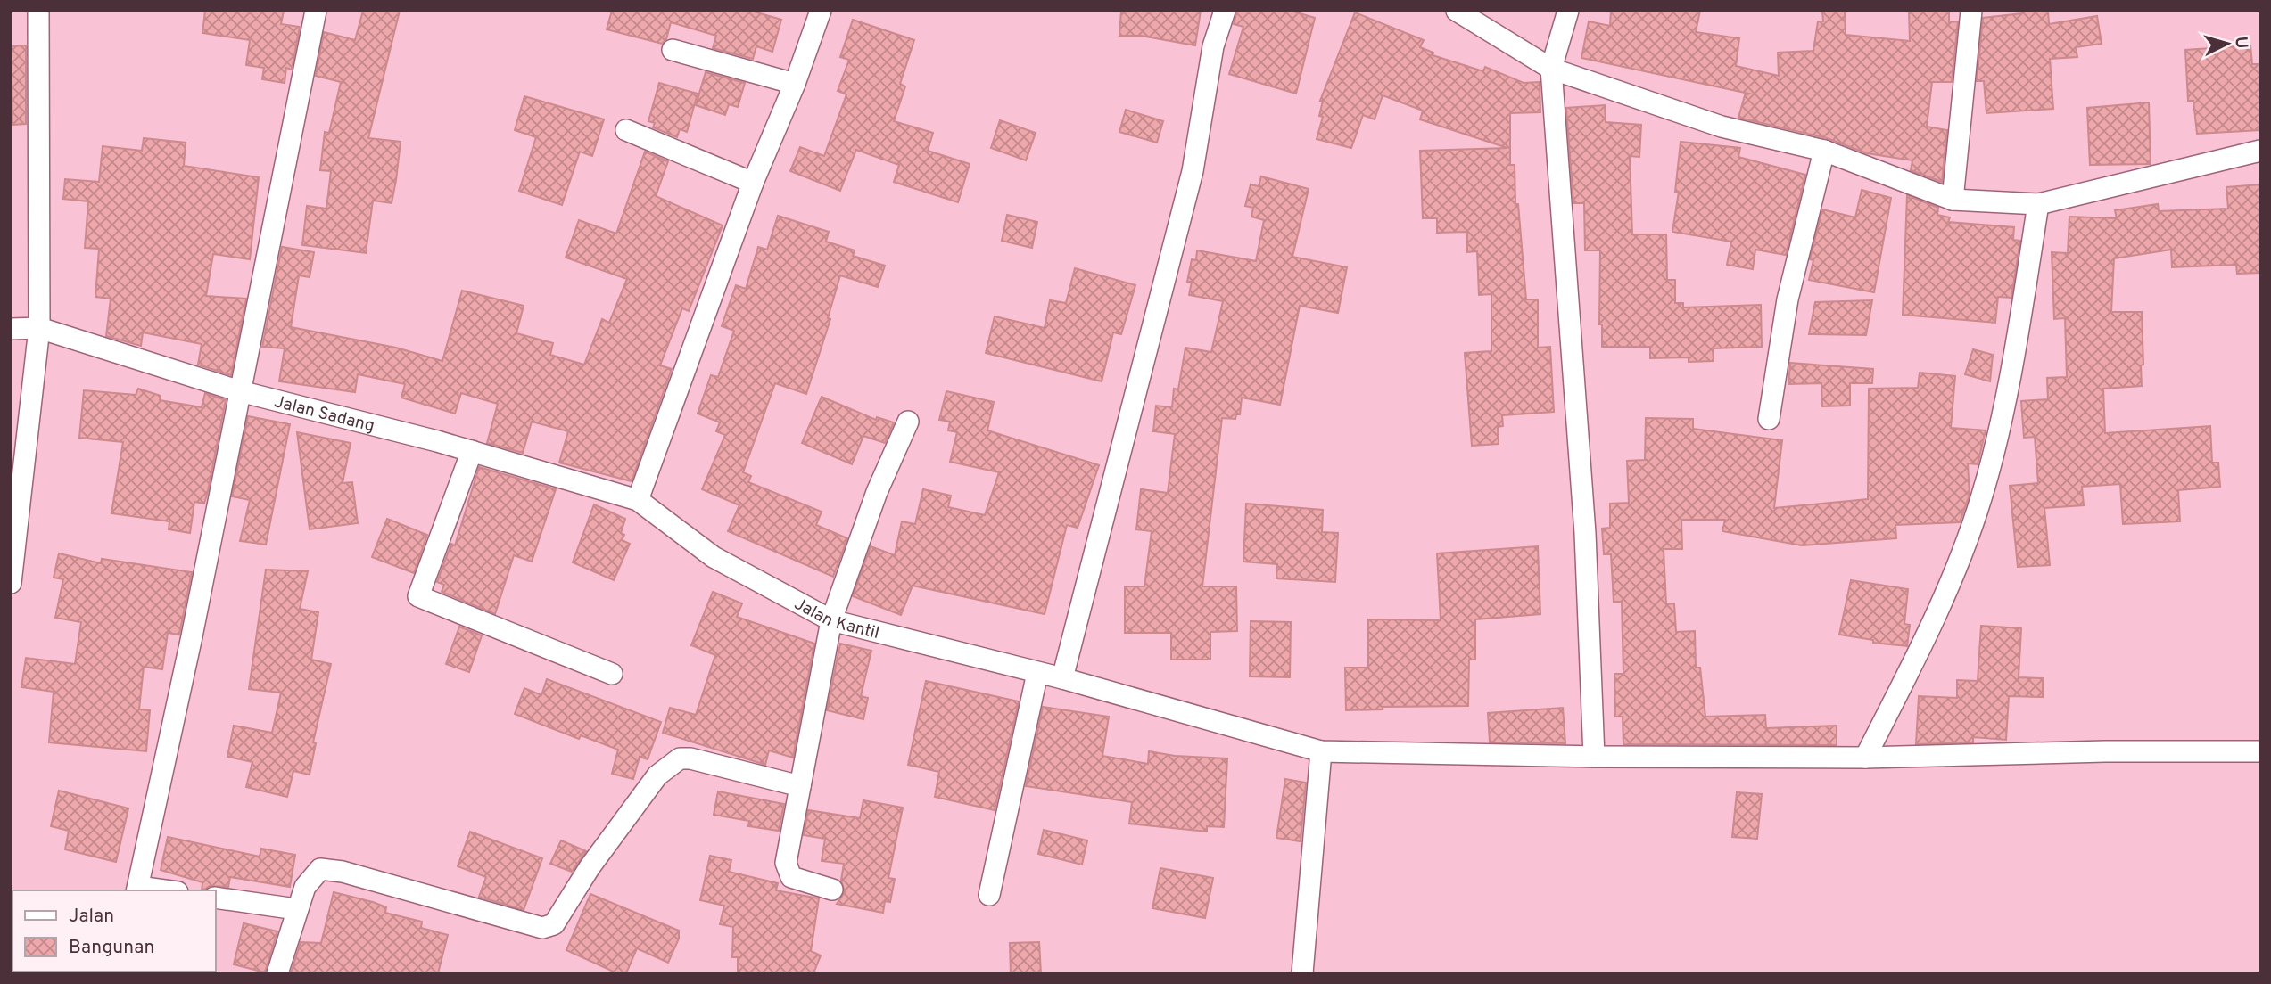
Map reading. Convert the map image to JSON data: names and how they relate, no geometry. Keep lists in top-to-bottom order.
{
  "streets": {
    "street": ["Jalan Sadang", "Jalan Kantil"]
  },
  "crossings": [
    ["Jalan Sadang", "Jalan Kantil"]
  ],
  "legend": ["Jalan", "Bangunan"],
  "north": "right"
}
